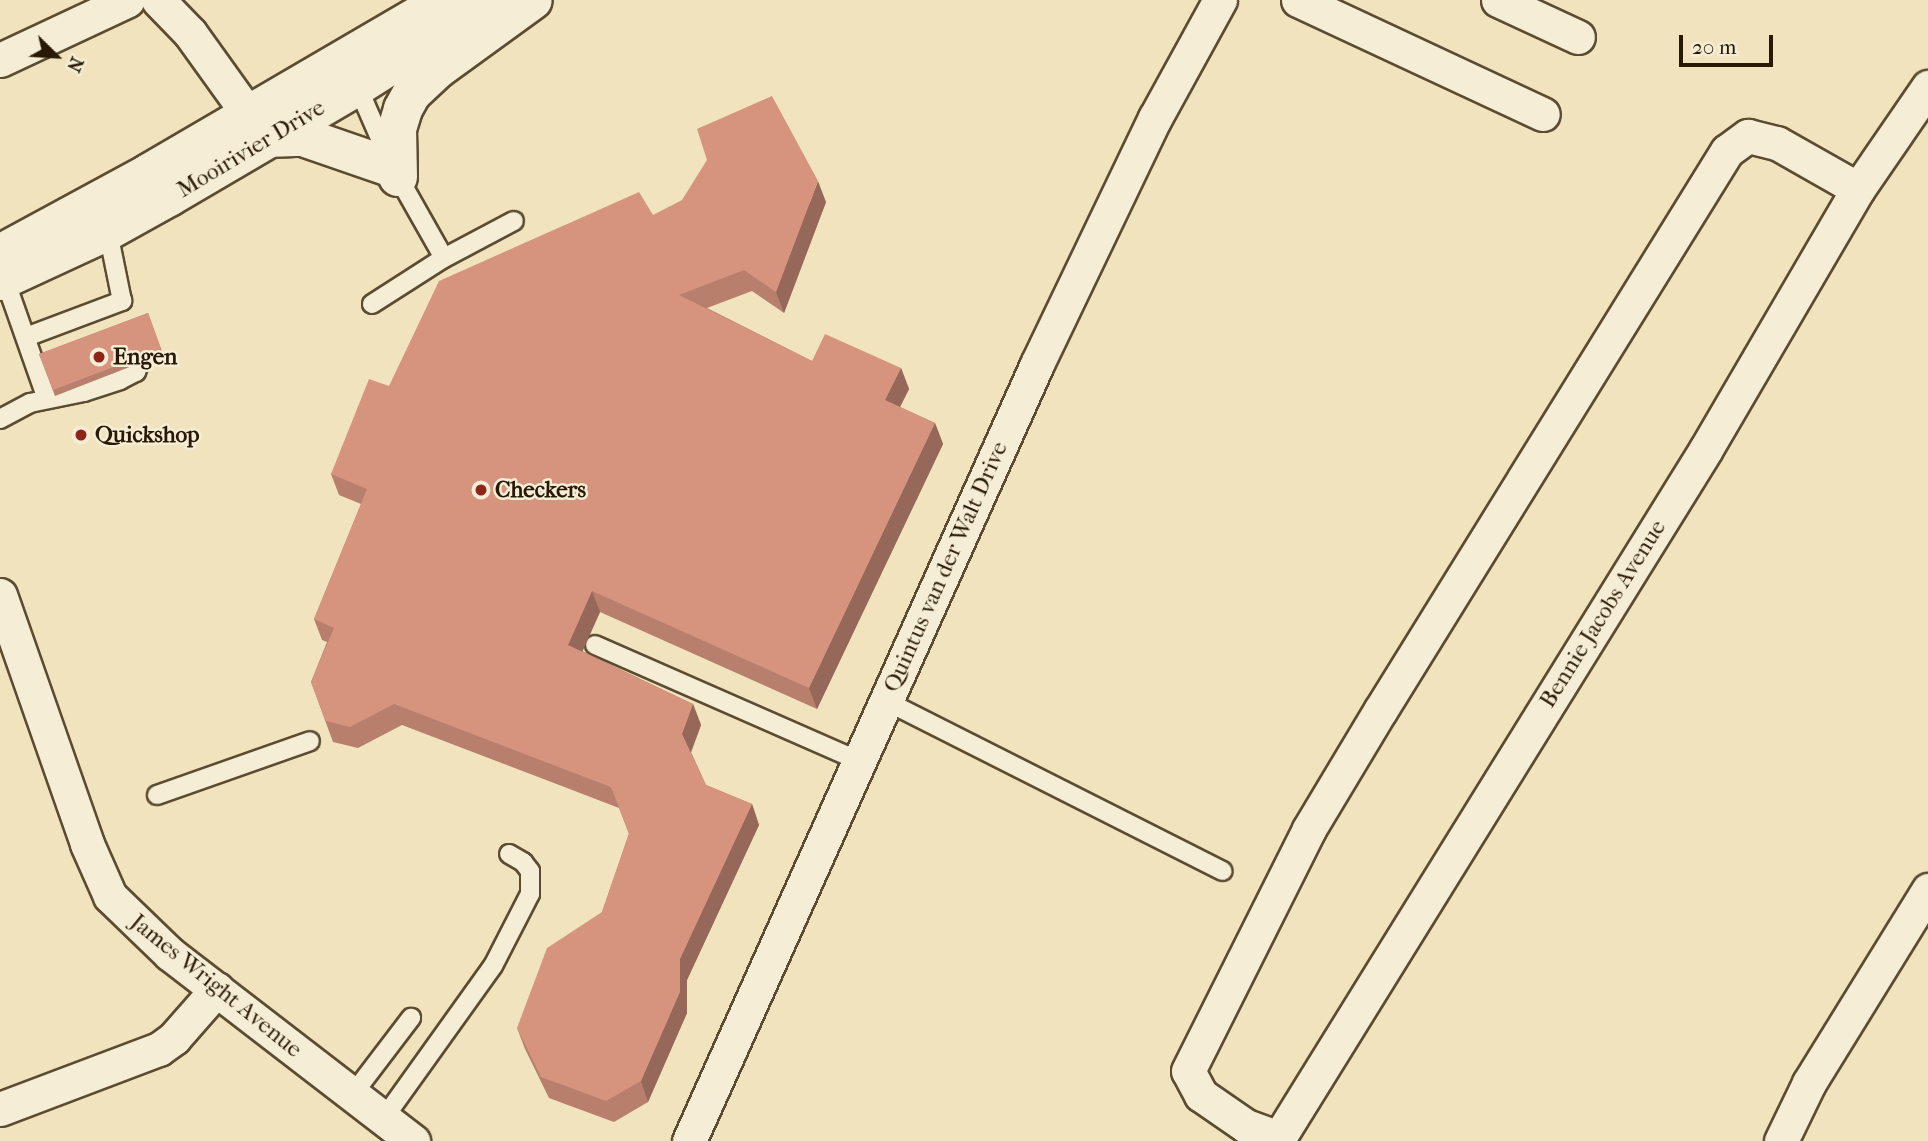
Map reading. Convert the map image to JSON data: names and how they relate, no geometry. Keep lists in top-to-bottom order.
{
  "streets": {
    "street": [
      "Mooirivier Drive",
      "Quintus van der Walt Drive",
      "Bennie Jacobs Avenue",
      "James Wright Avenue"
    ]
  },
  "places": ["Engen", "Quickshop", "Checkers"],
  "scale_bar": "20 m",
  "north": "bottom right"
}
